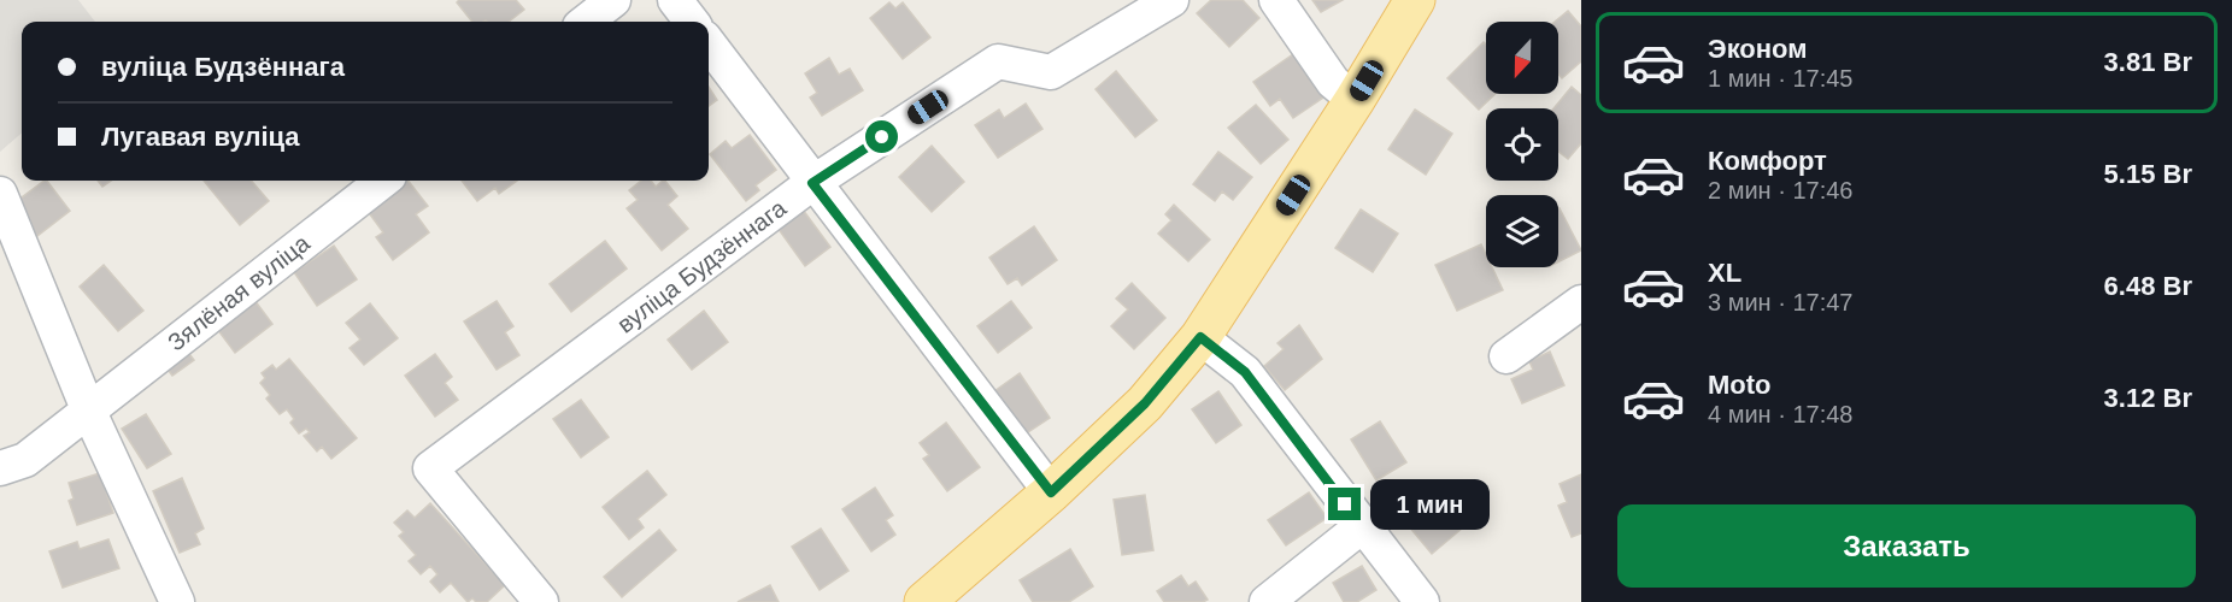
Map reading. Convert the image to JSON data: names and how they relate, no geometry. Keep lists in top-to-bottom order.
{
  "streets": {
    "street": ["вуліца Будзённага", "Зялёная вуліца"]
  },
  "north": "bottom",
  "page": {
    "list": [
      {
        "name": "Эконом",
        "note": "1 мин · 17:45",
        "value": "3.81 Br"
      },
      {
        "name": "Комфорт",
        "note": "2 мин · 17:46",
        "value": "5.15 Br"
      },
      {
        "name": "XL",
        "note": "3 мин · 17:47",
        "value": "6.48 Br"
      },
      {
        "name": "Moto",
        "note": "4 мин · 17:48",
        "value": "3.12 Br"
      }
    ],
    "banner": ["вуліца Будзённага", "Лугавая вуліца"],
    "bubble": "1 мин",
    "buttons": "Заказать"
  }
}
